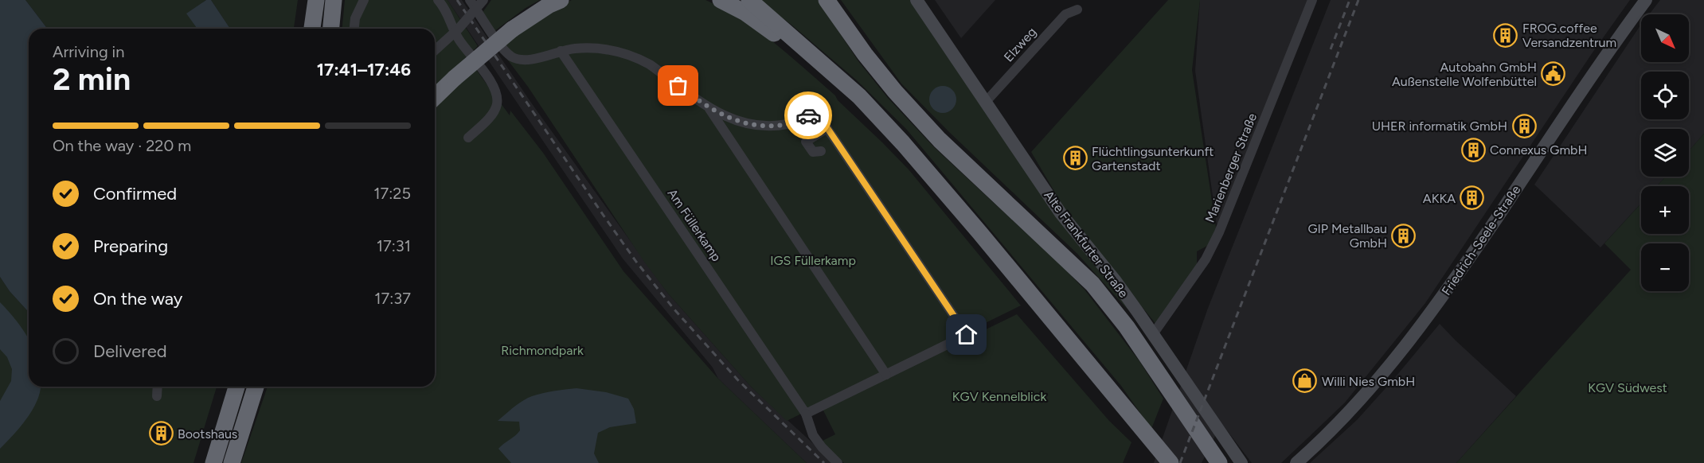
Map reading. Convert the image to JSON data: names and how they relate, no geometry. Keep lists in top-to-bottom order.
{
  "streets": {
    "street": [
      "Elzweg",
      "Marienberger Straße",
      "Am Füllerkamp",
      "Friedrich-Seele-Straße",
      "Alte Frankfurter Straße"
    ]
  },
  "crossings": [
    ["Elzweg", "Alte Frankfurter Straße"],
    ["Marienberger Straße", "Alte Frankfurter Straße"]
  ],
  "parks": [
    "IGS Füllerkamp",
    "Richmondpark",
    "KGV Südwest",
    "KGV Kennelblick"
  ],
  "places": {
    "building": [
      "FROG.coffee Versandzentrum",
      "UHER informatik GmbH",
      "Connexus GmbH",
      "Flüchtlingsunterkunft Gartenstadt",
      "AKKA",
      "GIP Metallbau GmbH",
      "Bootshaus"
    ],
    "public building": ["Autobahn GmbH Außenstelle Wolfenbüttel"],
    "shop": ["Willi Nies GmbH"]
  },
  "north": "bottom right",
  "page": {
    "map_buttons": ["+", "−"],
    "heading": ["2 min", "Arriving in", "17:41–17:46"],
    "bar": "On the way · 220 m",
    "list": [
      ["Confirmed", "17:25"],
      ["Preparing", "17:31"],
      ["On the way", "17:37"],
      "Delivered"
    ]
  }
}
